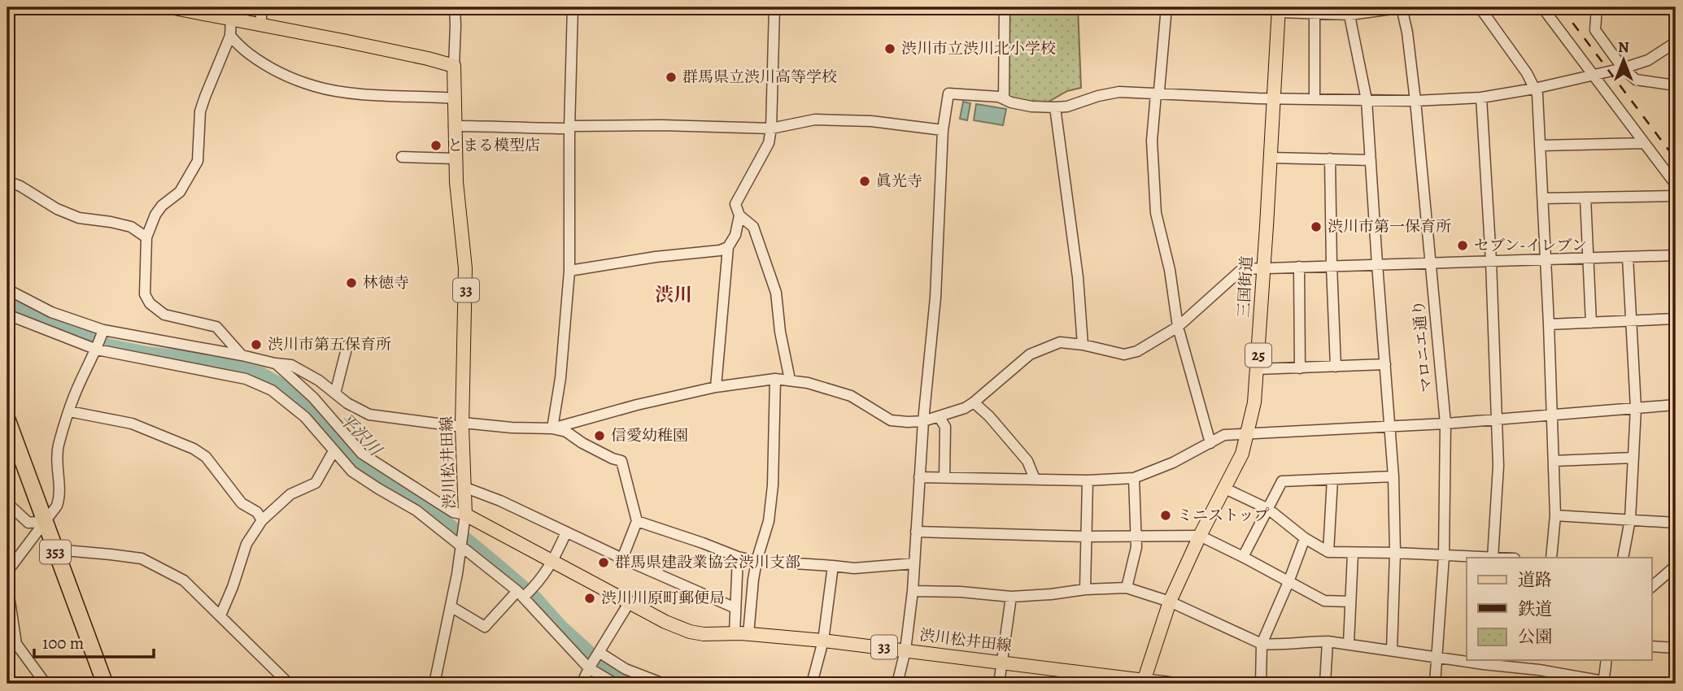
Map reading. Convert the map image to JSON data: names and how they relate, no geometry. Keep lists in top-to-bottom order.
{
  "streets": {
    "highway": ["353"],
    "main road": [
      "三国街道",
      "33",
      "25",
      "渋川松井田線"
    ],
    "street": ["マロニエ通り"]
  },
  "crossings": [
    ["三国街道", "渋川松井田線"]
  ],
  "districts": ["渋川"],
  "water": ["平沢川"],
  "places": [
    "渋川市立渋川北小学校",
    "群馬県立渋川高等学校",
    "とまる模型店",
    "眞光寺",
    "渋川市第一保育所",
    "セブン-イレブン",
    "林徳寺",
    "渋川市第五保育所",
    "信愛幼稚園",
    "ミニストップ",
    "群馬県建設業協会渋川支部",
    "渋川川原町郵便局"
  ],
  "legend": ["道路", "鉄道", "公園"],
  "scale_bar": "100 m",
  "north": "top"
}
